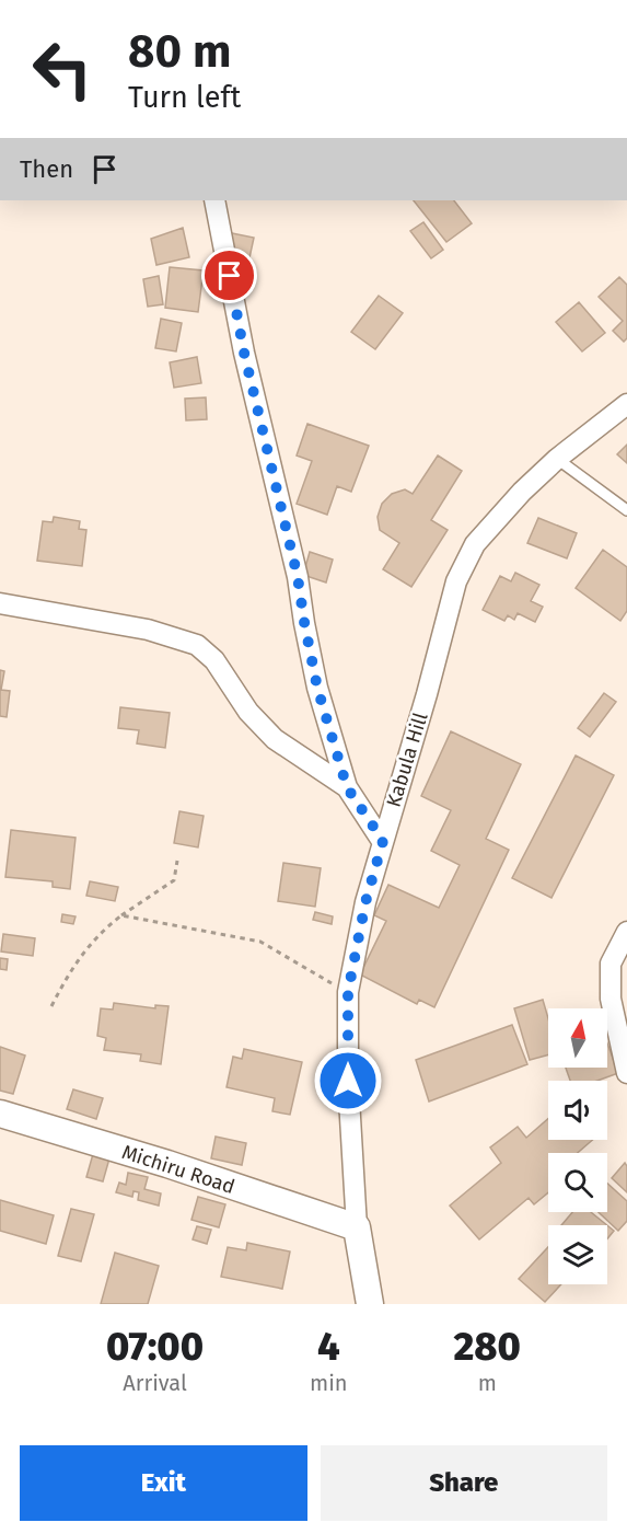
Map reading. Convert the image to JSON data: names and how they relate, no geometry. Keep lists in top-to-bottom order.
{
  "streets": {
    "street": ["Kabula Hill", "Michiru Road"]
  },
  "crossings": [
    ["Kabula Hill", "Michiru Road"]
  ],
  "north": "top",
  "page": {
    "turn": ["80 m", "Turn left"],
    "then": "Then",
    "eta": [
      "07:00",
      "Arrival",
      "4",
      "min",
      "280",
      "m"
    ],
    "buttons": ["Exit", "Share"]
  }
}
